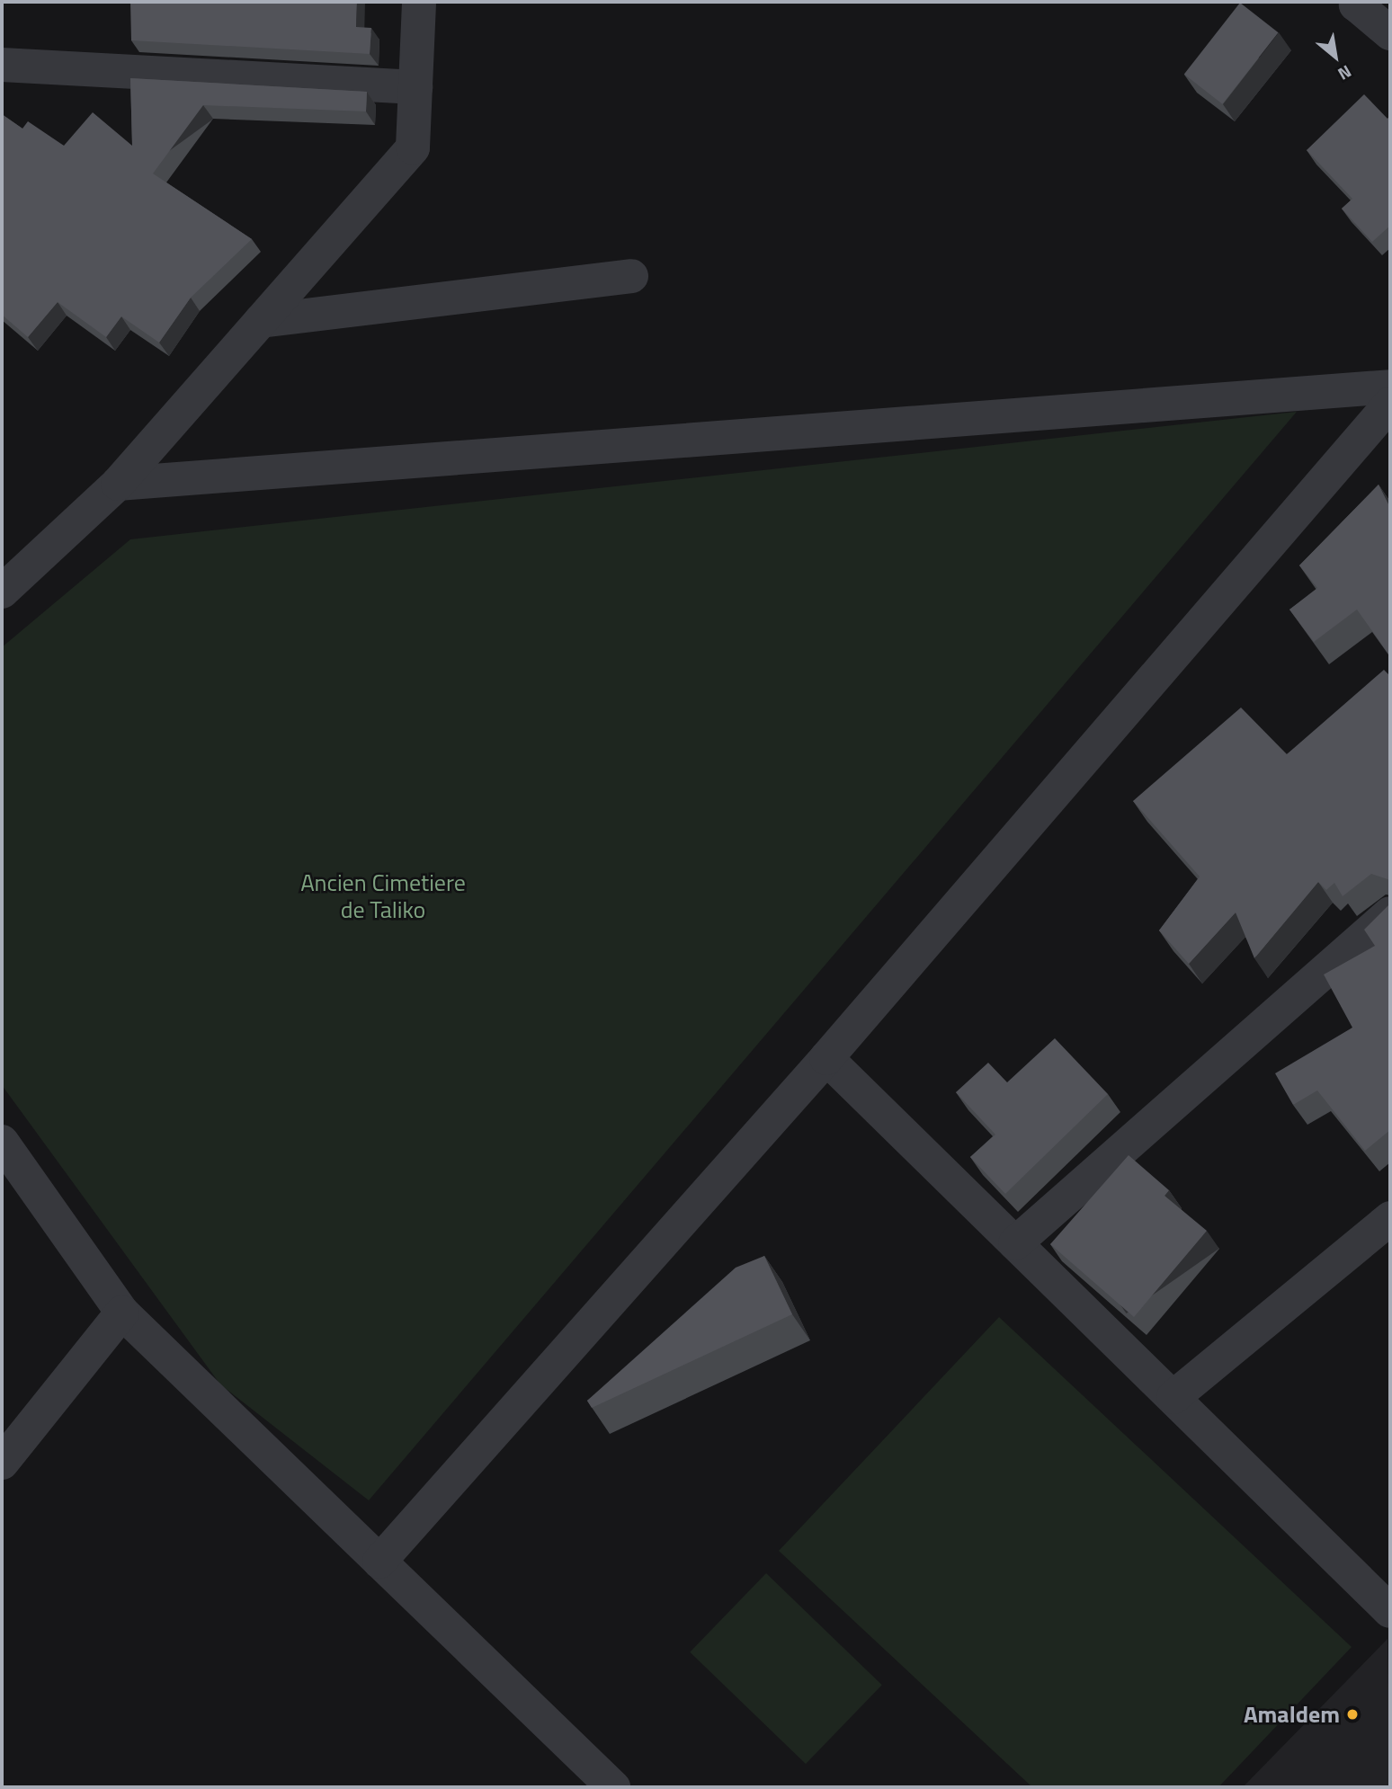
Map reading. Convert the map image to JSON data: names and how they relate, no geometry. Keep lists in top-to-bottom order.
{
  "parks": ["Ancien Cimetiere de Taliko"],
  "places": ["Amaldem"],
  "north": "bottom right"
}
